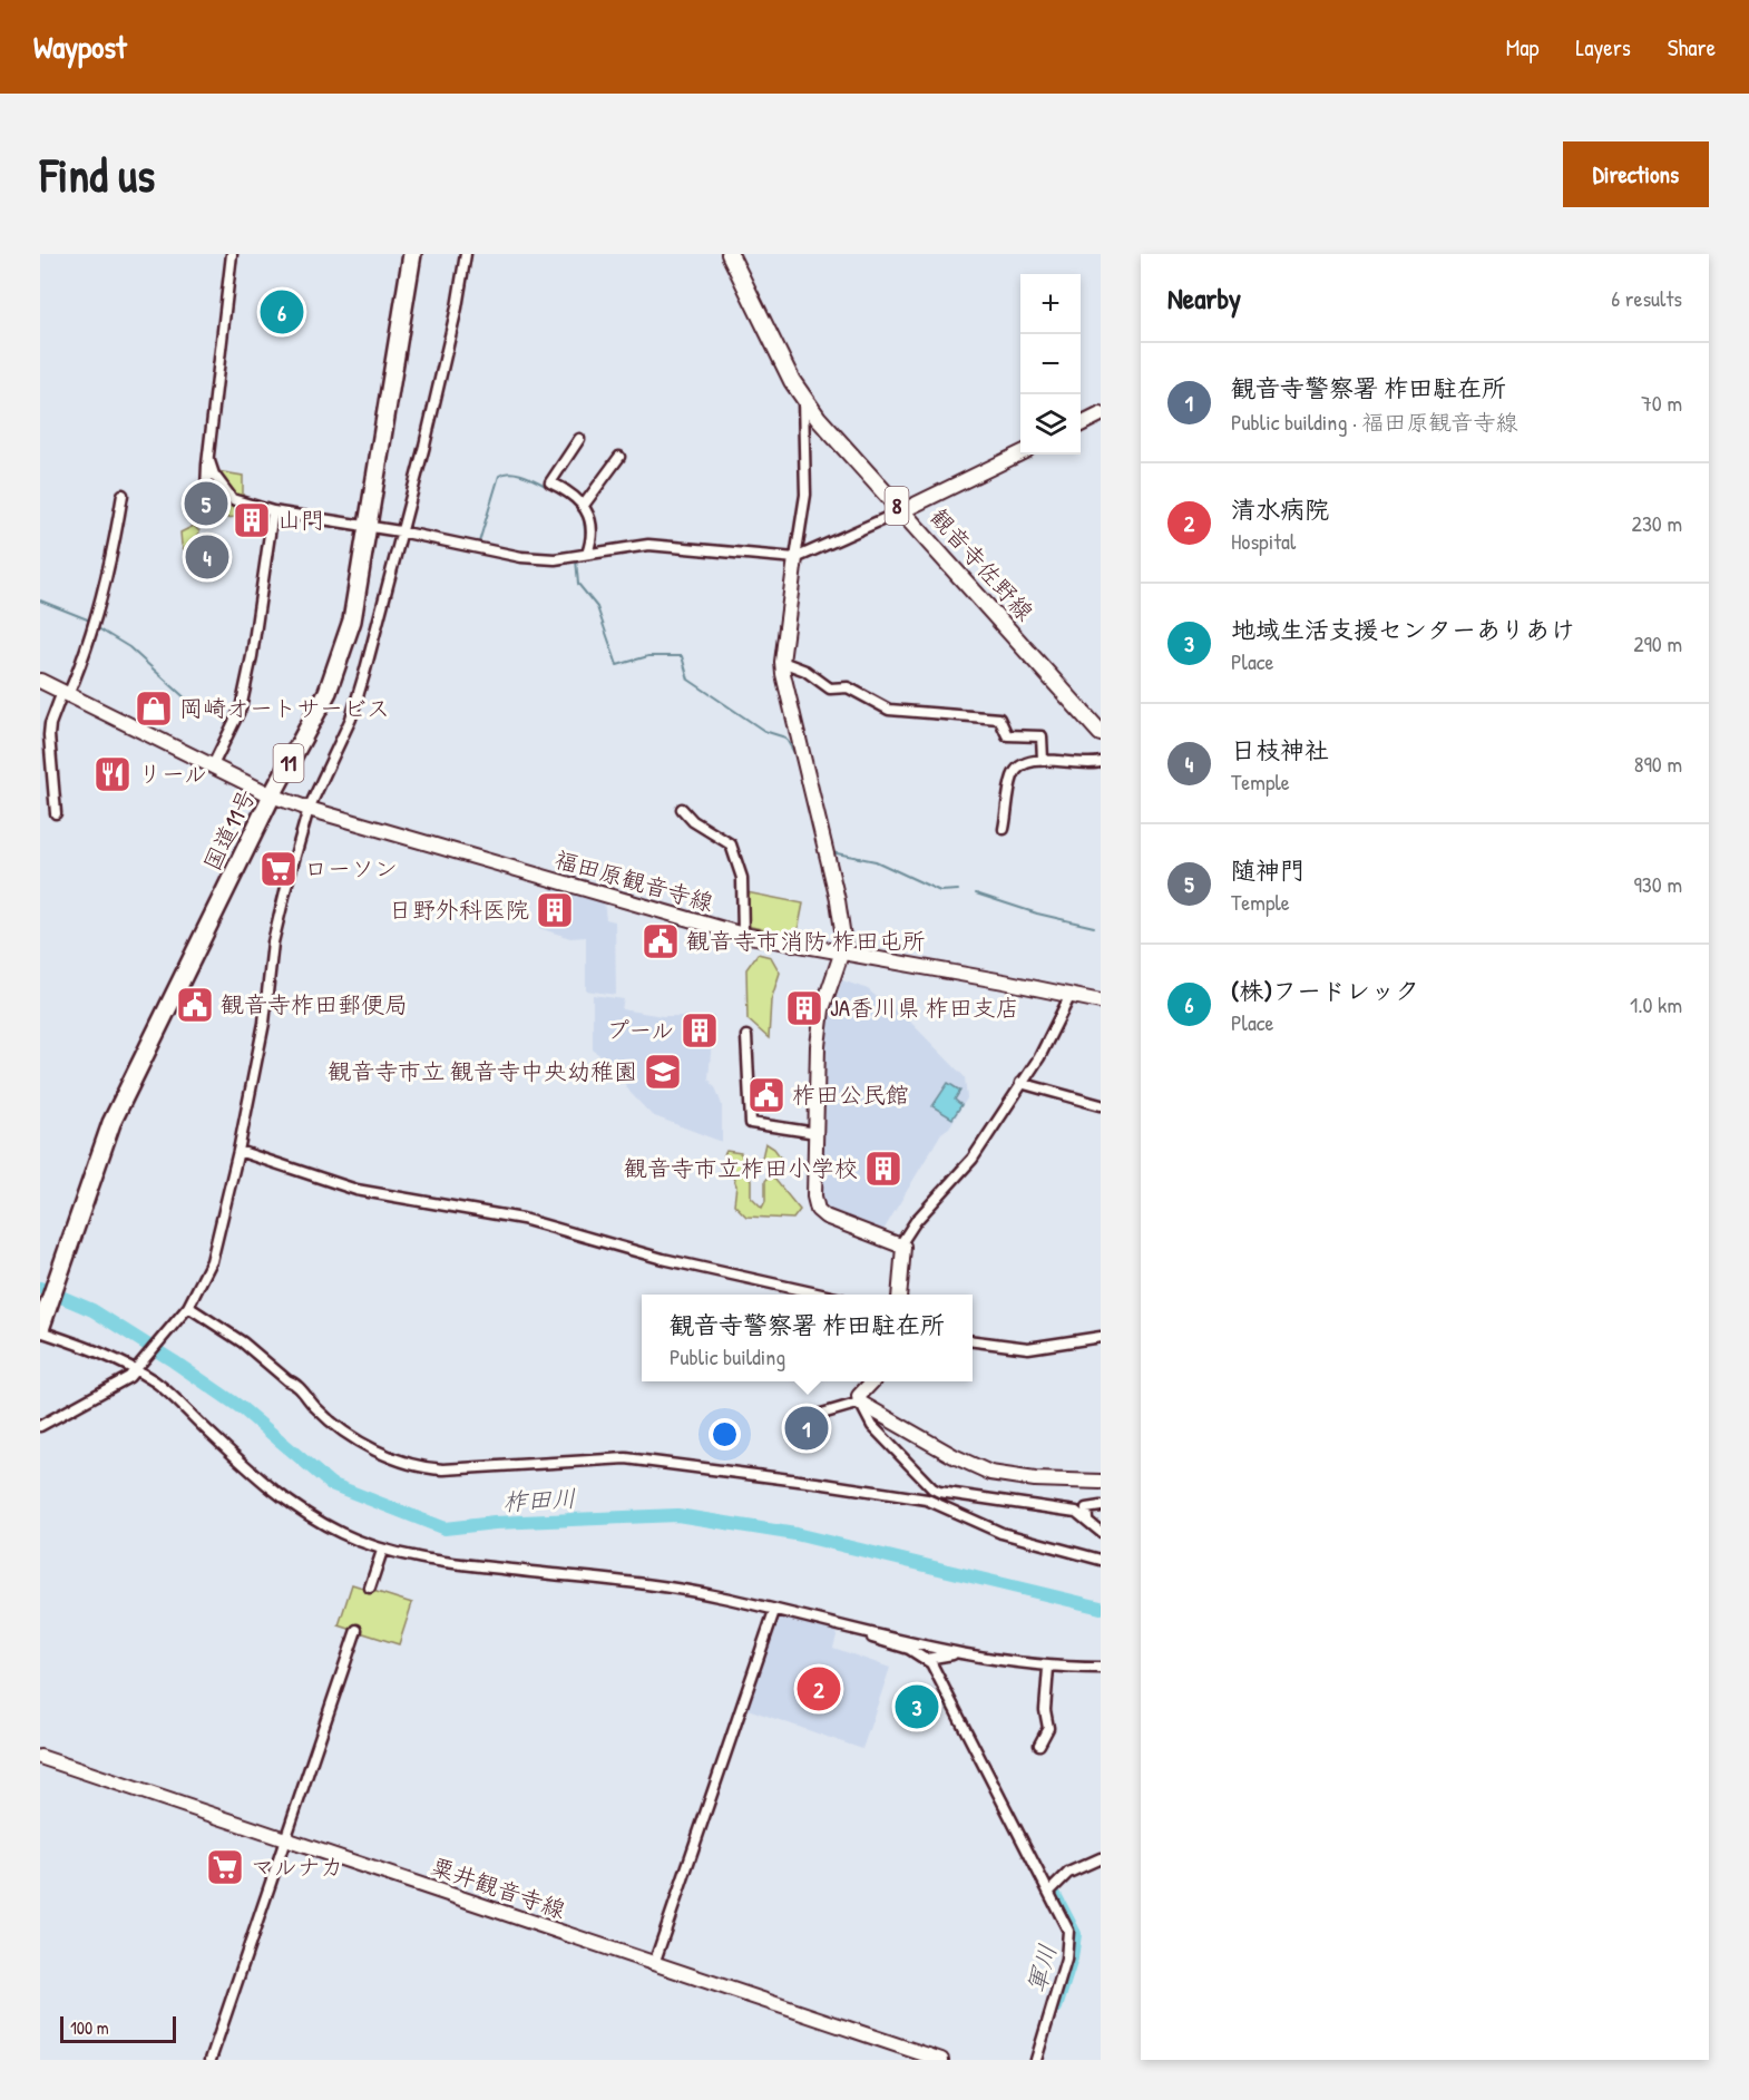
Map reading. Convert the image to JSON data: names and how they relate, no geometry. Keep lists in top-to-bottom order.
{
  "streets": {
    "highway": ["11", "国道11号"],
    "main road": [
      "8",
      "観音寺佐野線",
      "福田原観音寺線",
      "粟井観音寺線"
    ]
  },
  "crossings": [
    ["国道11号", "福田原観音寺線"]
  ],
  "water": ["柞田川", "軍川"],
  "places": {
    "building": [
      "山門",
      "日野外科医院",
      "JA香川県 柞田支店",
      "プール",
      "観音寺市立柞田小学校"
    ],
    "shop": ["岡崎オートサービス"],
    "restaurant": ["リール"],
    "supermarket": ["ローソン", "マルナカ"],
    "public building": ["観音寺市消防 柞田屯所", "観音寺柞田郵便局", "柞田公民館"],
    "school or university": ["観音寺市立 観音寺中央幼稚園"]
  },
  "scale_bar": "100 m",
  "page": {
    "header": "Waypost",
    "nav": ["Map", "Layers", "Share"],
    "buttons": "Directions",
    "title": "Find us",
    "heading": ["Nearby", "6 results"],
    "map_buttons": ["+", "−"],
    "pins": [
      "6",
      "5",
      "4",
      "1",
      "2",
      "3"
    ],
    "list": [
      {
        "mark": "1",
        "name": "観音寺警察署 柞田駐在所",
        "note": "Public building · 福田原観音寺線",
        "value": "70 m"
      },
      {
        "mark": "2",
        "name": "清水病院",
        "note": "Hospital",
        "value": "230 m"
      },
      {
        "mark": "3",
        "name": "地域生活支援センターありあけ",
        "note": "Place",
        "value": "290 m"
      },
      {
        "mark": "4",
        "name": "日枝神社",
        "note": "Temple",
        "value": "890 m"
      },
      {
        "mark": "5",
        "name": "随神門",
        "note": "Temple",
        "value": "930 m"
      },
      {
        "mark": "6",
        "name": "(株)フードレック",
        "note": "Place",
        "value": "1.0 km"
      }
    ],
    "popup": ["観音寺警察署 柞田駐在所", "Public building"],
    "scale": "100 m"
  }
}
